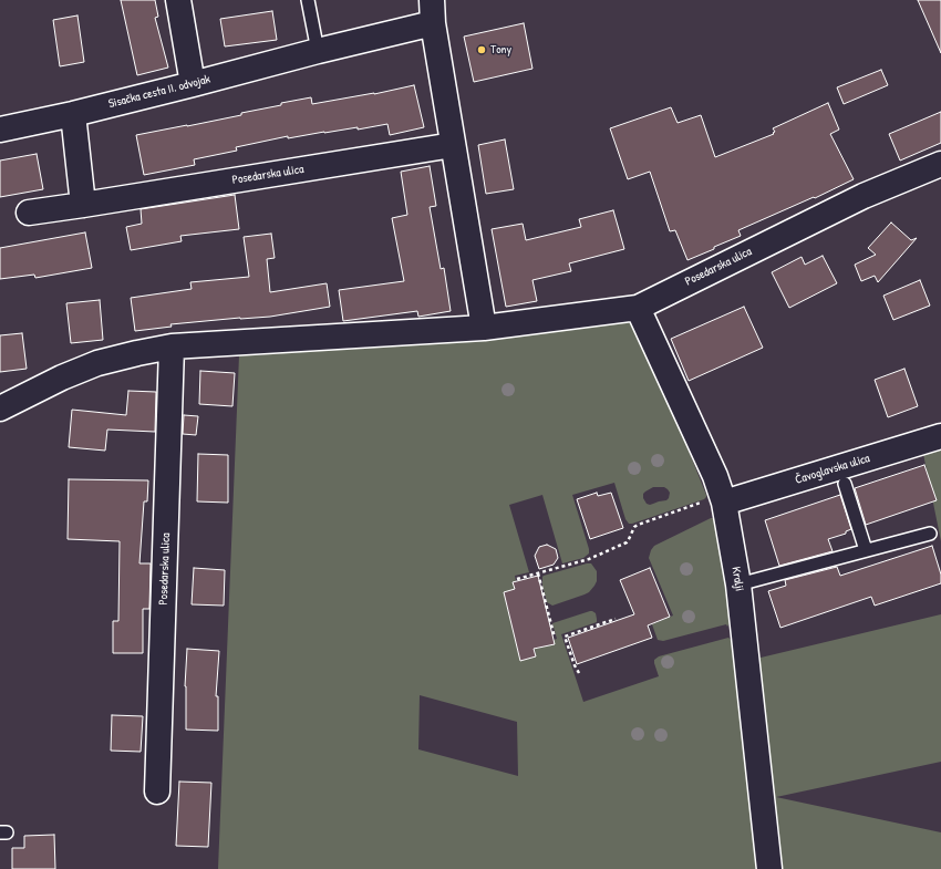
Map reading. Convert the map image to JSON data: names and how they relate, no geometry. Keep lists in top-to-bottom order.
{
  "streets": {
    "street": [
      "Sisačka cesta II. odvojak",
      "Posedarska ulica",
      "Čavoglavska ulica",
      "Kralji"
    ]
  },
  "crossings": [
    ["Posedarska ulica", "Kralji"],
    ["Čavoglavska ulica", "Kralji"]
  ],
  "places": ["Tony"]
}
